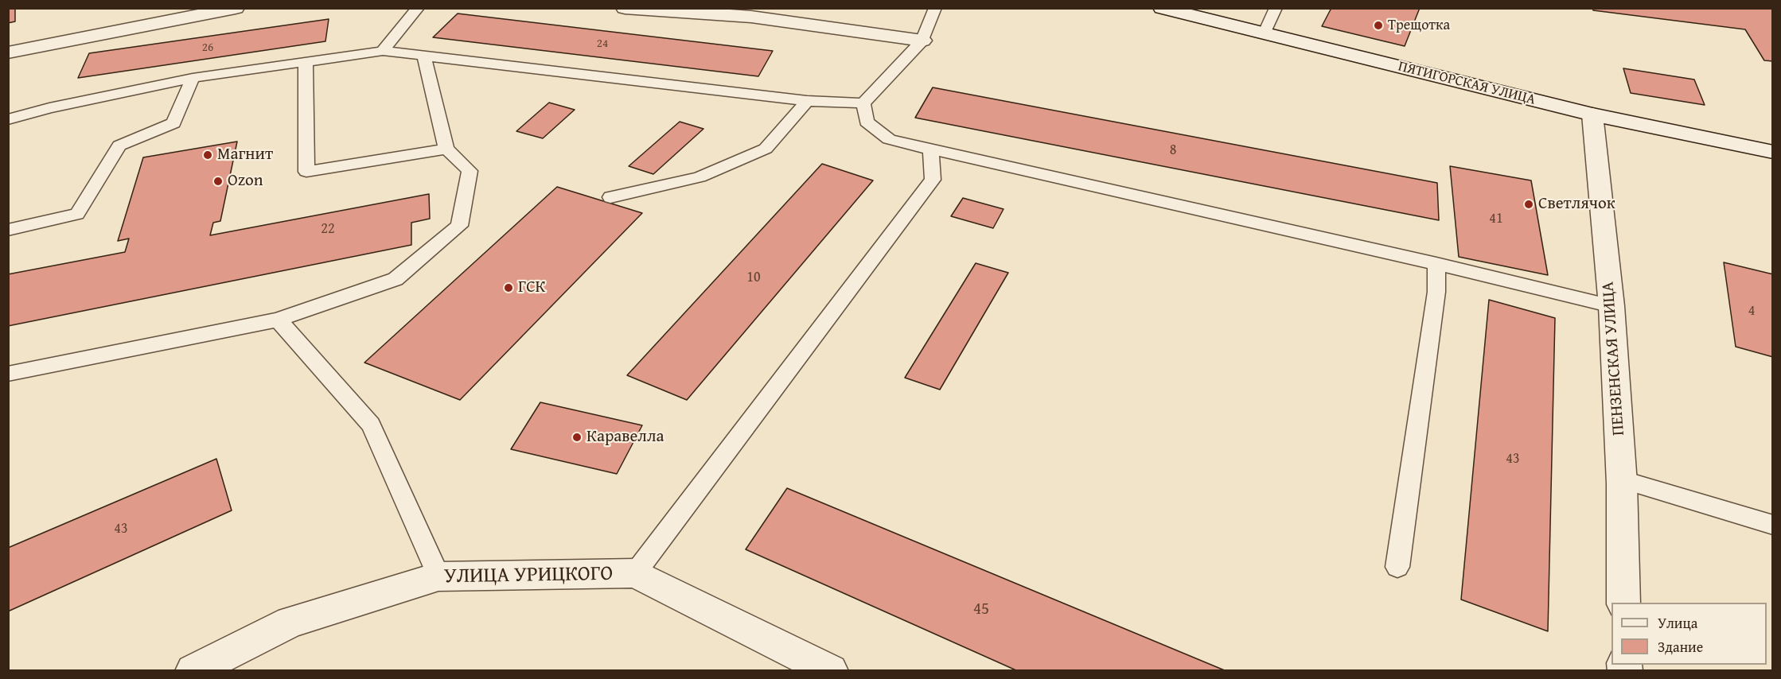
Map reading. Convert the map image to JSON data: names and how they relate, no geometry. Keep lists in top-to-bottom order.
{
  "streets": {
    "street": ["ПЯТИГОРСКАЯ УЛИЦА", "ПЕНЗЕНСКАЯ УЛИЦА", "УЛИЦА УРИЦКОГО"]
  },
  "crossings": [
    ["ПЯТИГОРСКАЯ УЛИЦА", "ПЕНЗЕНСКАЯ УЛИЦА"]
  ],
  "places": [
    "Трещотка",
    "Магнит",
    "Ozon",
    "Светлячок",
    "ГСК",
    "Каравелла"
  ],
  "house_numbers": [
    "24",
    "26",
    "8",
    "41",
    "22",
    "10",
    "4",
    "43",
    "43",
    "45"
  ],
  "legend": ["Улица", "Здание"]
}
